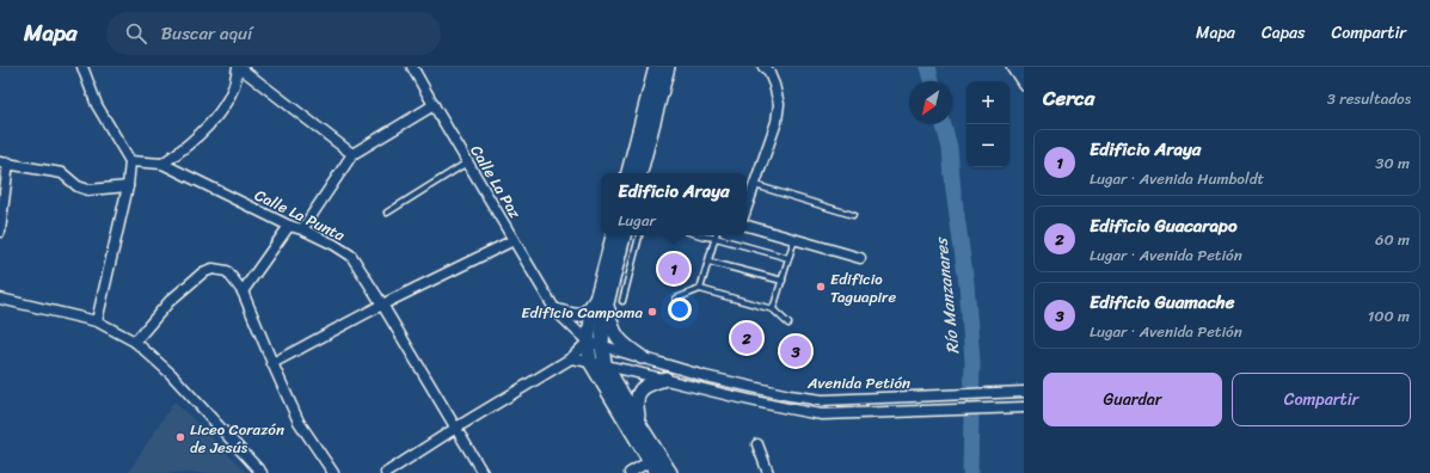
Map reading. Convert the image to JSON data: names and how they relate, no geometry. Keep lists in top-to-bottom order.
{
  "streets": {
    "street": ["Calle La Paz", "Calle La Punta", "Avenida Petión"]
  },
  "crossings": [
    ["Calle La Paz", "Avenida Petión"]
  ],
  "water": ["Río Manzanares"],
  "places": ["Edificio Taguapire", "Edificio Campoma", "Liceo Corazón de Jesús"],
  "north": "bottom left",
  "page": {
    "header": "Mapa",
    "search": "Buscar aquí",
    "nav": ["Mapa", "Capas", "Compartir"],
    "heading": ["Cerca", "3 resultados"],
    "map_buttons": ["+", "−"],
    "list": [
      {
        "mark": "1",
        "name": "Edificio Araya",
        "note": "Lugar · Avenida Humboldt",
        "value": "30 m"
      },
      {
        "mark": "2",
        "name": "Edificio Guacarapo",
        "note": "Lugar · Avenida Petión",
        "value": "60 m"
      },
      {
        "mark": "3",
        "name": "Edificio Guamache",
        "note": "Lugar · Avenida Petión",
        "value": "100 m"
      }
    ],
    "popup": ["Edificio Araya", "Lugar"],
    "pins": ["1", "2", "3"],
    "buttons": ["Guardar", "Compartir"]
  }
}
